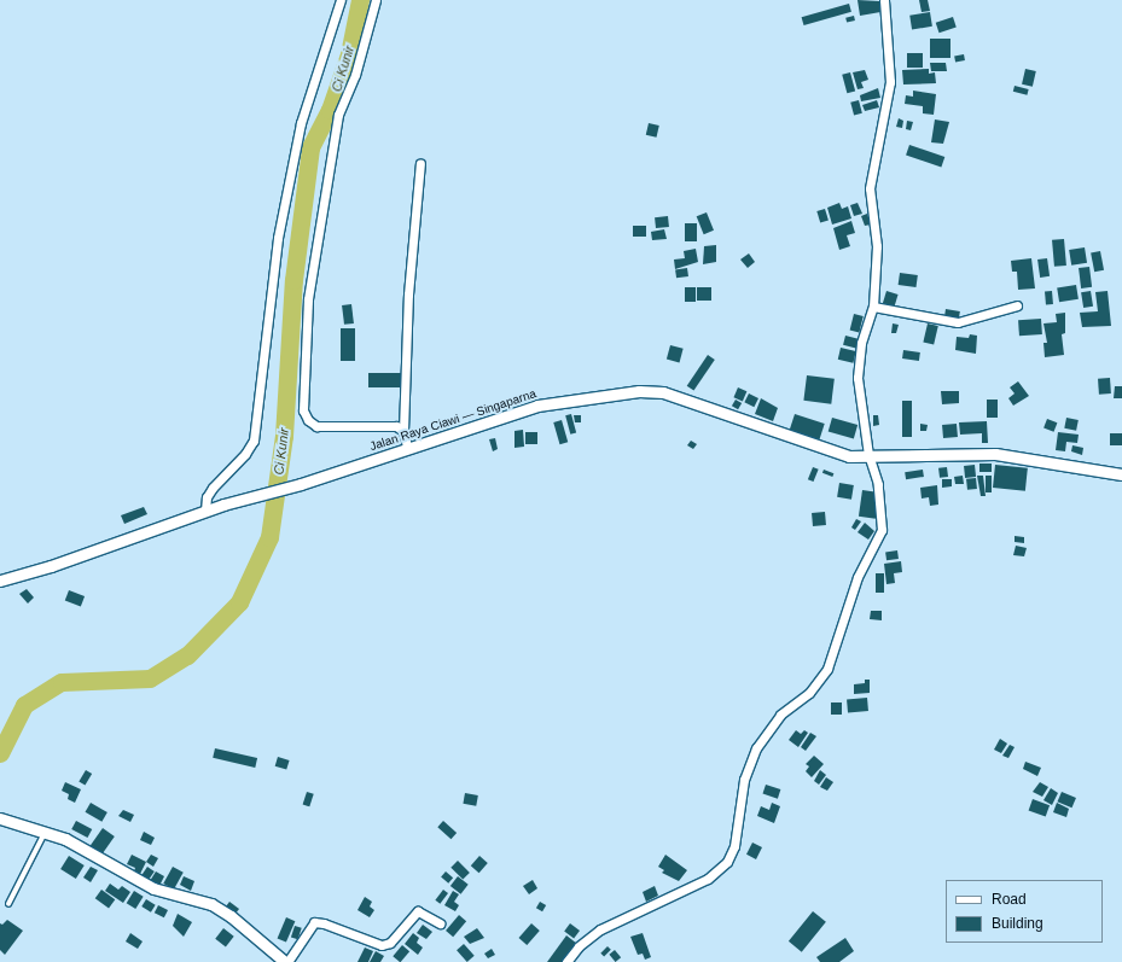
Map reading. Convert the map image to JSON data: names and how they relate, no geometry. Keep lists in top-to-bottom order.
{
  "streets": {
    "main road": ["Jalan Raya Ciawi — Singaparna"]
  },
  "water": ["Ci Kunir"],
  "legend": ["Road", "Building"]
}
